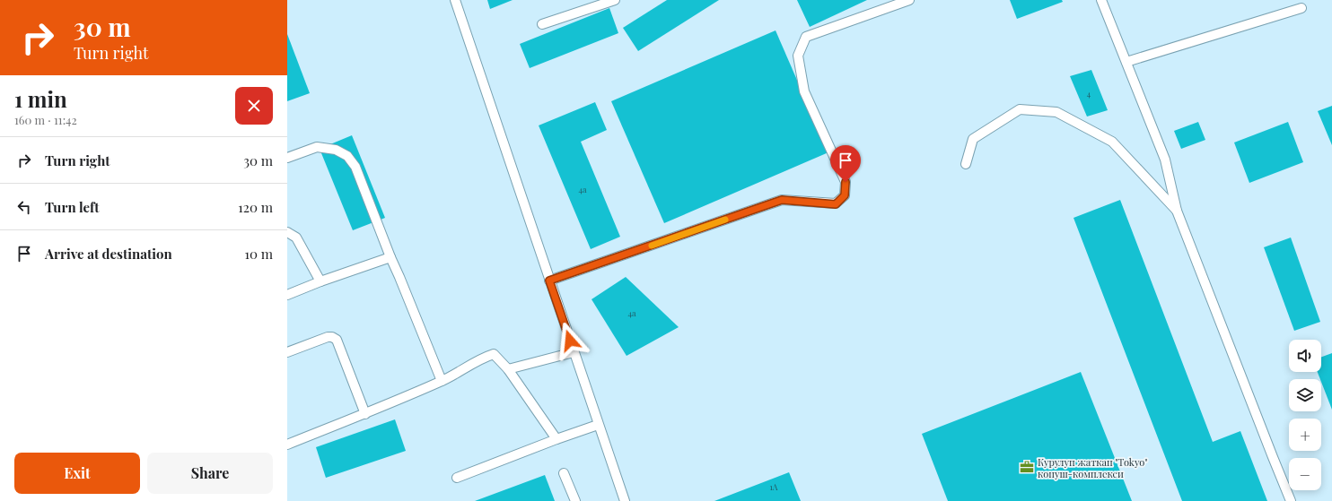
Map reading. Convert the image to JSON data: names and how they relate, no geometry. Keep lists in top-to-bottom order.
{
  "places": {
    "office": ["Курулуп жаткан \"Tokyo\" конуш-комплекси"]
  },
  "house_numbers": [
    "4",
    "4а",
    "4а",
    "1А"
  ],
  "page": {
    "turn": ["30 m", "Turn right"],
    "heading": ["1 min", "160 m · 11:42"],
    "list": [
      {
        "name": "Turn right",
        "value": "30 m"
      },
      {
        "name": "Turn left",
        "value": "120 m"
      },
      {
        "name": "Arrive at destination",
        "value": "10 m"
      }
    ],
    "map_buttons": ["+", "−"],
    "buttons": ["Exit", "Share"]
  }
}
